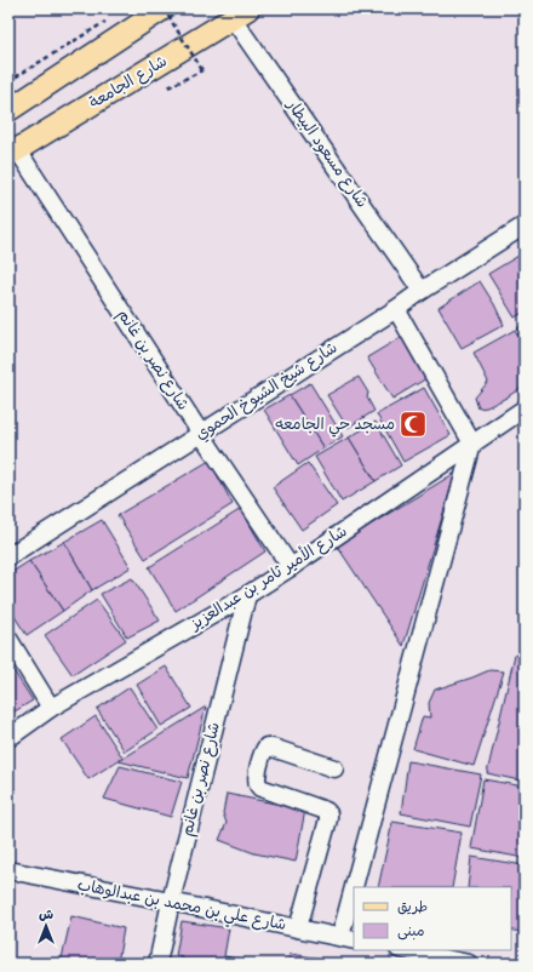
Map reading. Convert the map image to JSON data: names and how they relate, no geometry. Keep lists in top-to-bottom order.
{
  "streets": {
    "main road": ["شارع الجامعة"],
    "street": [
      "شارع مسعود البيطار",
      "شارع نصر بن غانم",
      "شارع شيخ الشيوخ الحموي",
      "شارع الأمير ثامر بن عبدالعزيز",
      "شارع علي بن محمد بن عبدالوهاب"
    ]
  },
  "crossings": [
    ["شارع الجامعة", "شارع مسعود البيطار"],
    ["شارع الجامعة", "شارع نصر بن غانم"],
    ["شارع مسعود البيطار", "شارع شيخ الشيوخ الحموي"],
    ["شارع نصر بن غانم", "شارع شيخ الشيوخ الحموي"],
    ["شارع نصر بن غانم", "شارع الأمير ثامر بن عبدالعزيز"],
    ["شارع نصر بن غانم", "شارع علي بن محمد بن عبدالوهاب"]
  ],
  "places": {
    "mosque": ["مسجد حي الجامعه"]
  },
  "legend": ["طريق", "مبنى"],
  "north": "top"
}
